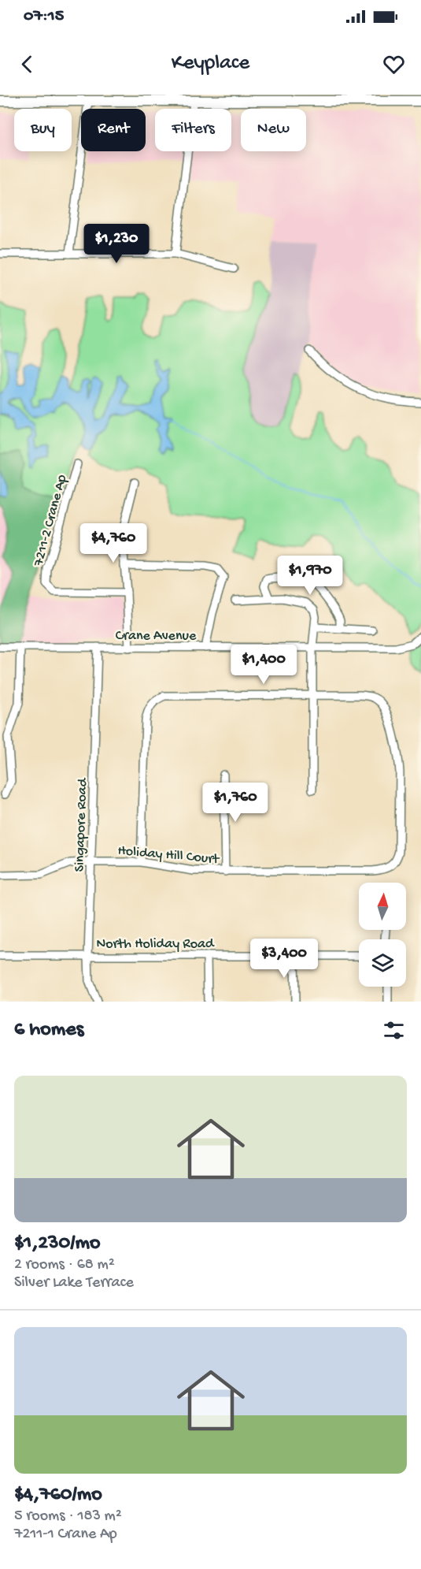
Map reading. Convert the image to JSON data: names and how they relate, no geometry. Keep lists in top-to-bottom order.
{
  "streets": {
    "street": [
      "7211-2 Crane Ap",
      "Crane Avenue",
      "Singapore Road",
      "Holiday Hill Court",
      "North Holiday Road"
    ]
  },
  "crossings": [
    ["Crane Avenue", "Singapore Road"],
    ["Singapore Road", "Holiday Hill Court"],
    ["Singapore Road", "North Holiday Road"]
  ],
  "north": "top",
  "page": {
    "status": "07:15",
    "header": "Keyplace",
    "chip": [
      "Buy",
      "Rent",
      "Filters",
      "New"
    ],
    "price": [
      "$1,230",
      "$4,760",
      "$1,970",
      "$1,400",
      "$1,760",
      "$3,400"
    ],
    "heading": "6 homes",
    "list": [
      {
        "name": "$1,230/mo",
        "note": "2 rooms · 68 m² · Silver Lake Terrace"
      },
      {
        "name": "$4,760/mo",
        "note": "5 rooms · 183 m² · 7211-1 Crane Ap"
      }
    ]
  }
}
